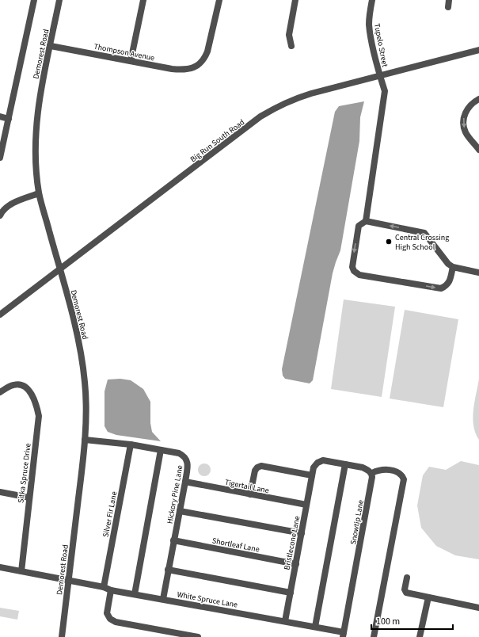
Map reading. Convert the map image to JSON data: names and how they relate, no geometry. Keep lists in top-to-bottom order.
{
  "streets": {
    "street": [
      "Tupelo Street",
      "Thompson Avenue",
      "Demorest Road",
      "Big Run South Road",
      "Sitka Spruce Drive",
      "Tigertail Lane",
      "Hickory Pine Lane",
      "Silver Fir Lane",
      "Snowtip Lane",
      "Bristlecone Lane",
      "Shortleaf Lane",
      "White Spruce Lane"
    ]
  },
  "crossings": [
    ["Tupelo Street", "Big Run South Road"],
    ["Thompson Avenue", "Demorest Road"],
    ["Demorest Road", "Big Run South Road"],
    ["Demorest Road", "Hickory Pine Lane"],
    ["Demorest Road", "White Spruce Lane"],
    ["Sitka Spruce Drive", "White Spruce Lane"],
    ["Tigertail Lane", "Hickory Pine Lane"],
    ["Tigertail Lane", "Bristlecone Lane"],
    ["Hickory Pine Lane", "Silver Fir Lane"],
    ["Hickory Pine Lane", "Shortleaf Lane"],
    ["Hickory Pine Lane", "White Spruce Lane"],
    ["Silver Fir Lane", "White Spruce Lane"],
    ["Snowtip Lane", "White Spruce Lane"],
    ["Bristlecone Lane", "Shortleaf Lane"],
    ["Bristlecone Lane", "White Spruce Lane"]
  ],
  "places": ["Central Crossing High School"],
  "scale_bar": "100 m"
}
